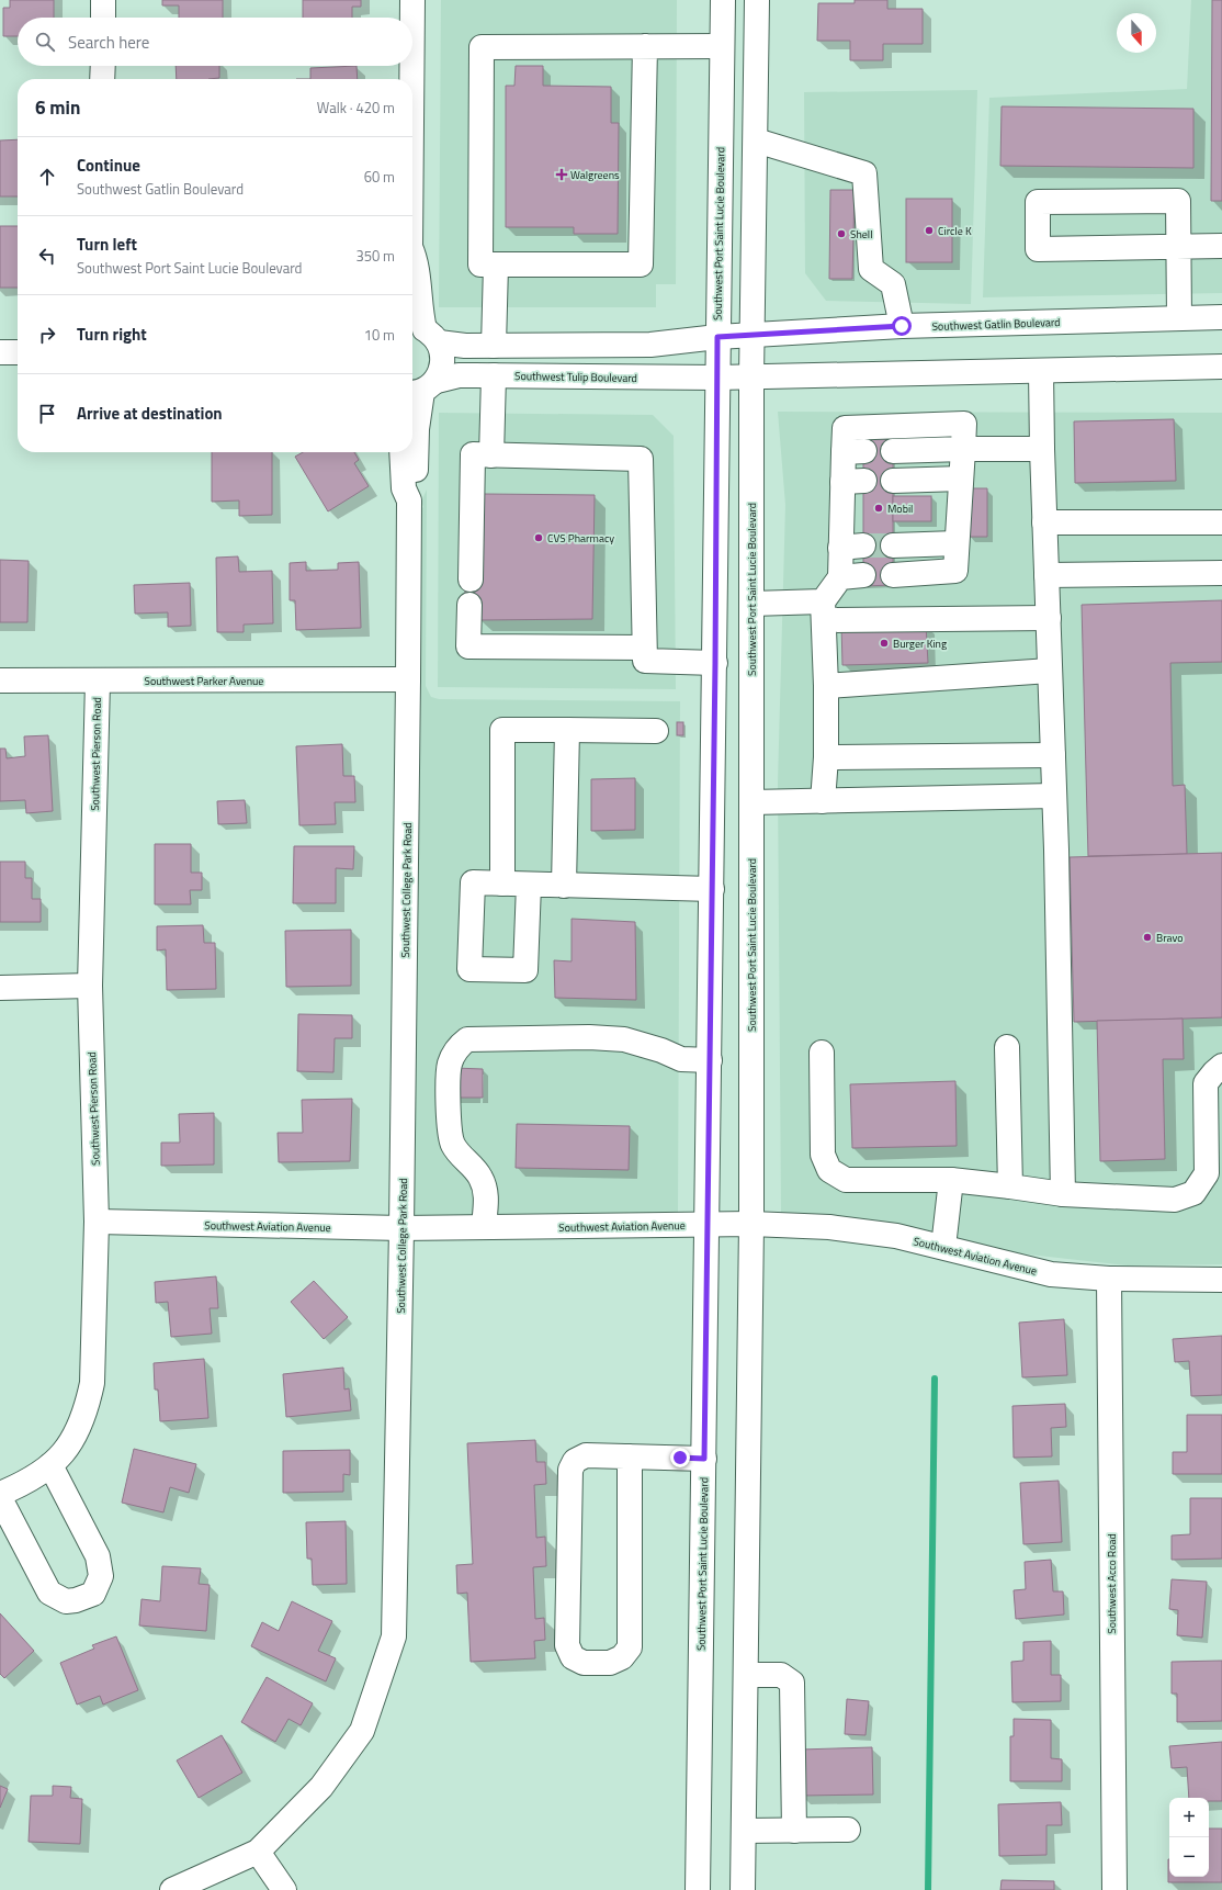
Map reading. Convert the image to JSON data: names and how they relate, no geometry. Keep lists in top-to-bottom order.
{
  "streets": {
    "street": [
      "Southwest Port Saint Lucie Boulevard",
      "Southwest Gatlin Boulevard",
      "Southwest Tulip Boulevard",
      "Southwest Parker Avenue",
      "Southwest Pierson Road",
      "Southwest College Park Road",
      "Southwest Aviation Avenue",
      "Southwest Acco Road"
    ]
  },
  "crossings": [
    ["Southwest Port Saint Lucie Boulevard", "Southwest Gatlin Boulevard"],
    ["Southwest Port Saint Lucie Boulevard", "Southwest Tulip Boulevard"],
    ["Southwest Port Saint Lucie Boulevard", "Southwest Aviation Avenue"],
    ["Southwest Tulip Boulevard", "Southwest College Park Road"],
    ["Southwest Parker Avenue", "Southwest Pierson Road"],
    ["Southwest Parker Avenue", "Southwest College Park Road"],
    ["Southwest Pierson Road", "Southwest Aviation Avenue"],
    ["Southwest College Park Road", "Southwest Aviation Avenue"],
    ["Southwest Aviation Avenue", "Southwest Acco Road"]
  ],
  "places": {
    "health": ["Walgreens"],
    "other": [
      "Circle K",
      "Shell",
      "Mobil",
      "CVS Pharmacy",
      "Burger King",
      "Bravo"
    ]
  },
  "north": "bottom",
  "page": {
    "search": "Search here",
    "heading": ["6 min", "Walk · 420 m"],
    "list": [
      ["Continue", "Southwest Gatlin Boulevard", "60 m"],
      ["Turn left", "Southwest Port Saint Lucie Boulevard", "350 m"],
      ["Turn right", "10 m"],
      "Arrive at destination"
    ],
    "map_buttons": ["+", "−"]
  }
}
